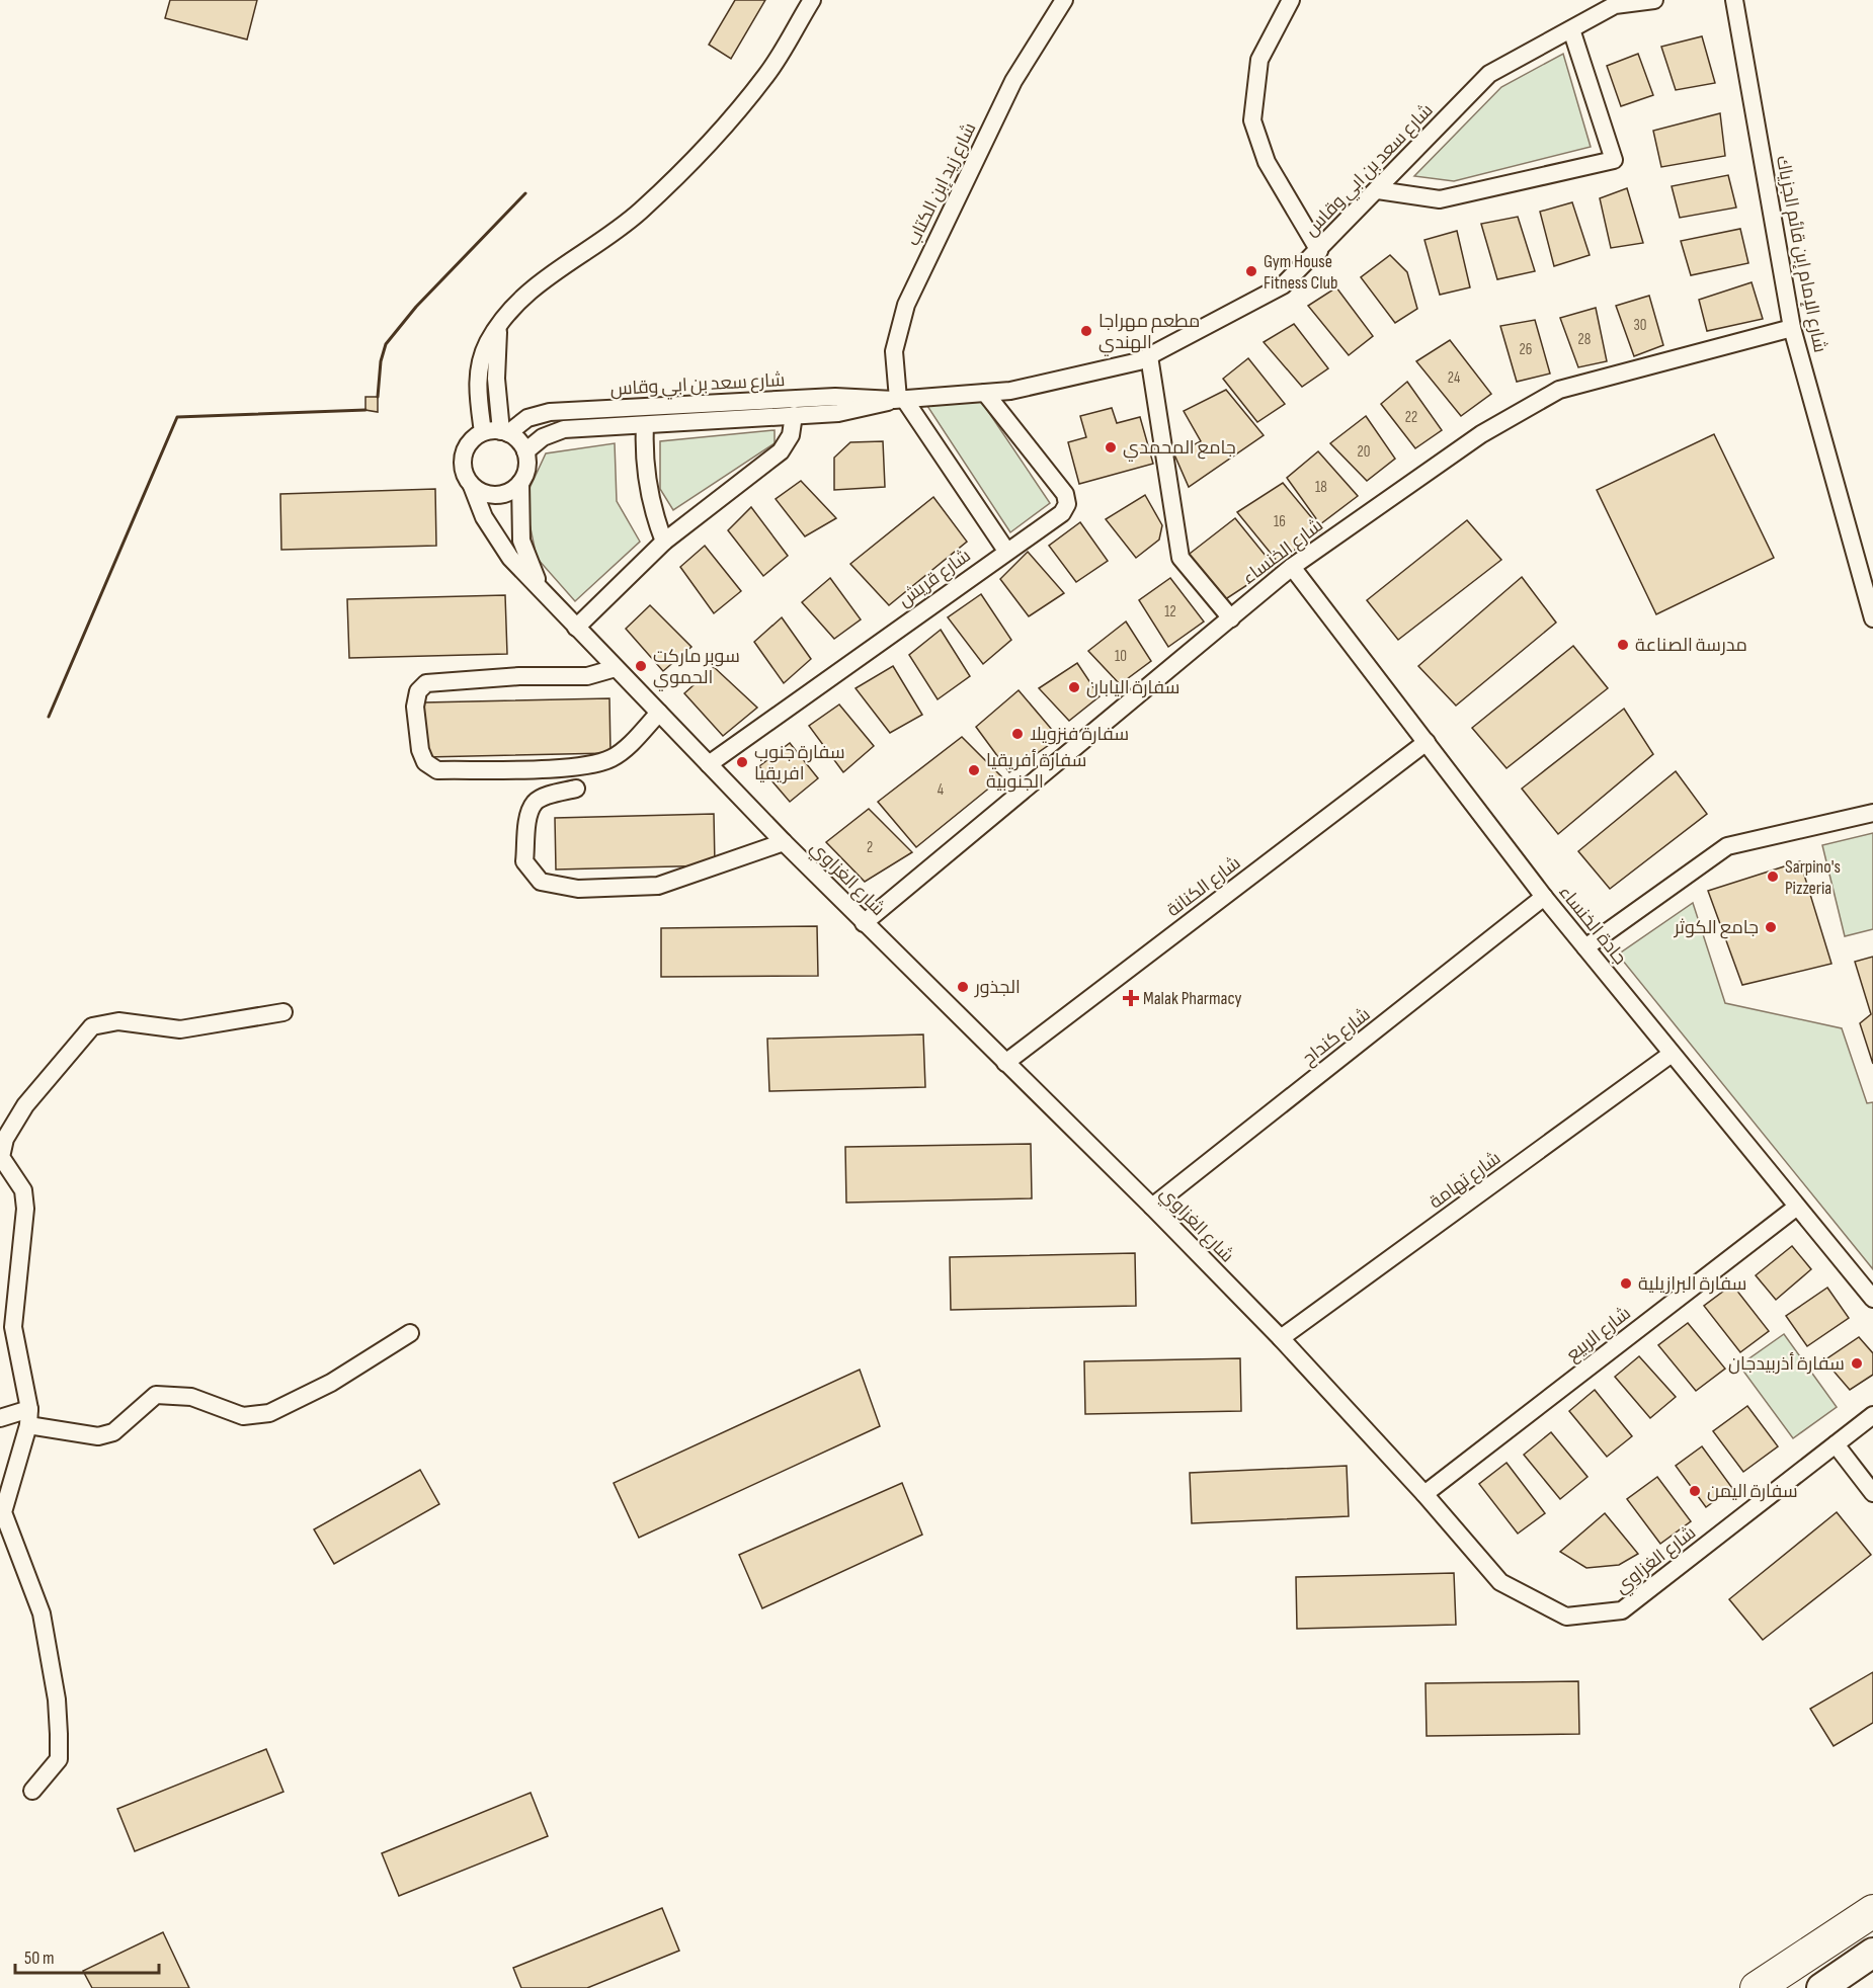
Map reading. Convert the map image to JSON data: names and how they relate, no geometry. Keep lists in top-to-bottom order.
{
  "streets": {
    "street": [
      "شارع سعد بن ابي وقاس",
      "شارع زيد إبن الكتاب",
      "شارع الإمام إبن قائم الجزياك",
      "شارع الخنساء",
      "شارع قريش",
      "شارع الغزاوي",
      "شارع الكنانة",
      "جادة الخنساء",
      "شارع كنداح",
      "شارع تهامة",
      "شارع الربيع"
    ]
  },
  "crossings": [
    ["شارع سعد بن ابي وقاس", "شارع زيد إبن الكتاب"],
    ["شارع سعد بن ابي وقاس", "شارع قريش"],
    ["شارع سعد بن ابي وقاس", "شارع الغزاوي"],
    ["شارع الإمام إبن قائم الجزياك", "شارع الخنساء"],
    ["شارع الخنساء", "شارع الغزاوي"],
    ["شارع الخنساء", "جادة الخنساء"],
    ["شارع قريش", "شارع الغزاوي"],
    ["شارع الغزاوي", "شارع الكنانة"],
    ["شارع الغزاوي", "شارع كنداح"],
    ["شارع الغزاوي", "شارع تهامة"],
    ["شارع الغزاوي", "شارع الربيع"],
    ["شارع الكنانة", "جادة الخنساء"],
    ["جادة الخنساء", "شارع كنداح"],
    ["جادة الخنساء", "شارع تهامة"],
    ["جادة الخنساء", "شارع الربيع"]
  ],
  "places": {
    "other": [
      "Gym House Fitness Club",
      "مطعم مهراجا الهندي",
      "جامع المحمدي",
      "مدرسة الصناعة",
      "سوبر ماركت الحموي",
      "سفارة اليابان",
      "سفارة فنزويلا",
      "سفارة جنوب افريقيا",
      "سفارة أفريقيا الجنوبية",
      "Sarpino's Pizzeria",
      "جامع الكوثر",
      "الجذور",
      "سفارة البرازيلية",
      "سفارة أذربيدجان",
      "سفارة اليمن"
    ],
    "health": ["Malak Pharmacy"]
  },
  "house_numbers": [
    "30",
    "28",
    "26",
    "24",
    "22",
    "20",
    "18",
    "16",
    "12",
    "10",
    "4",
    "2"
  ],
  "scale_bar": "50 m"
}
